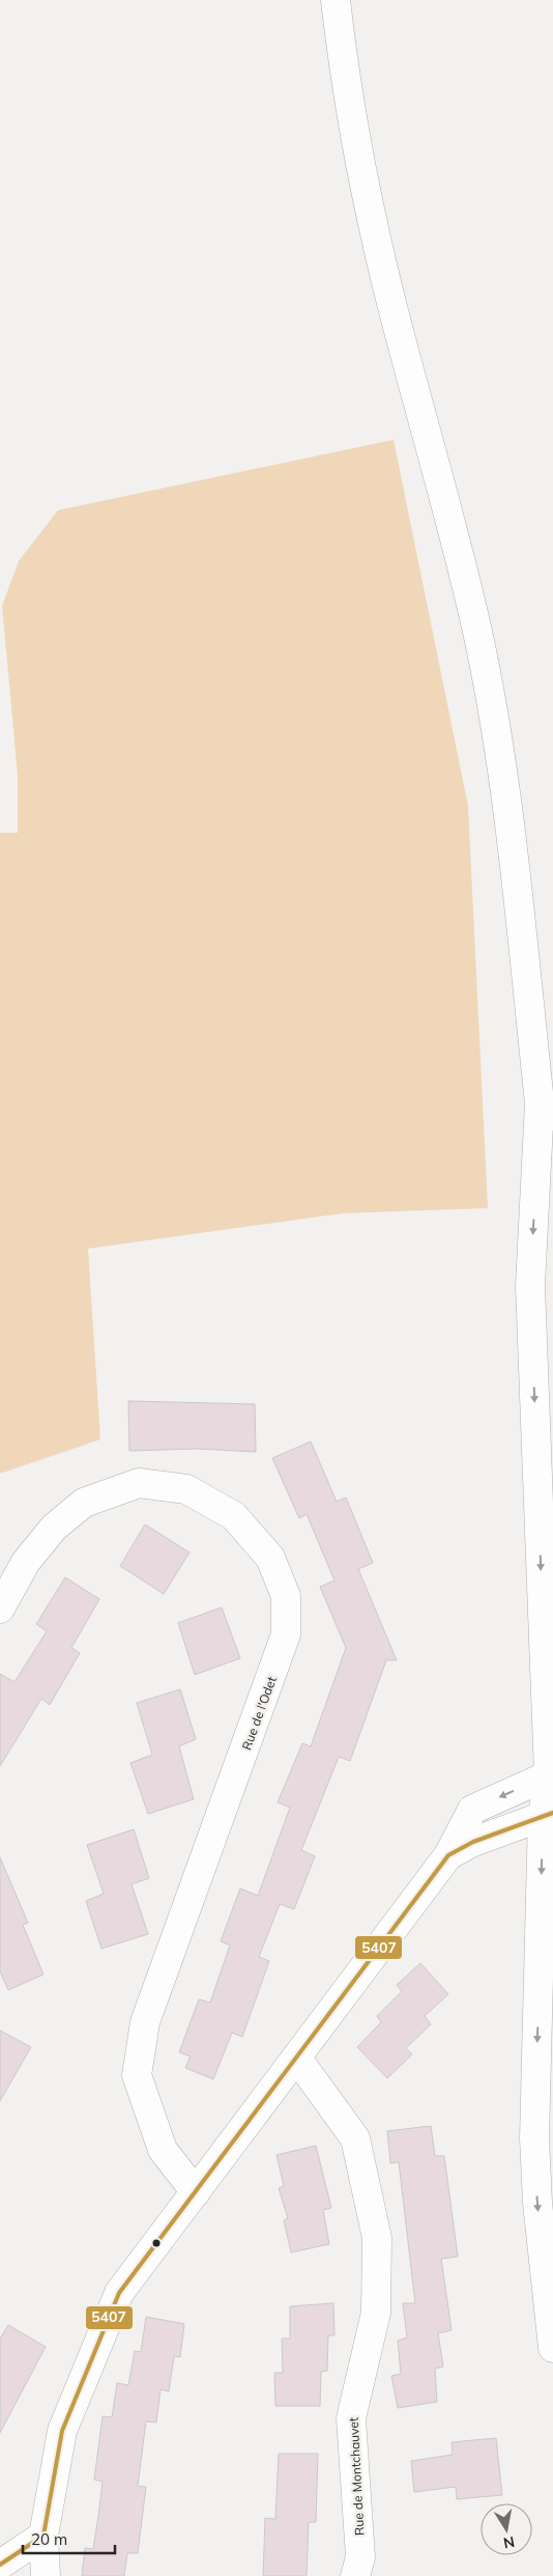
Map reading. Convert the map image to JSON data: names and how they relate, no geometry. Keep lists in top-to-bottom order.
{
  "streets": {
    "street": ["Rue de l'Odet", "Rue de Montchauvet"]
  },
  "lines": ["transit line 5407"],
  "scale_bar": "20 m",
  "north": "bottom"
}
